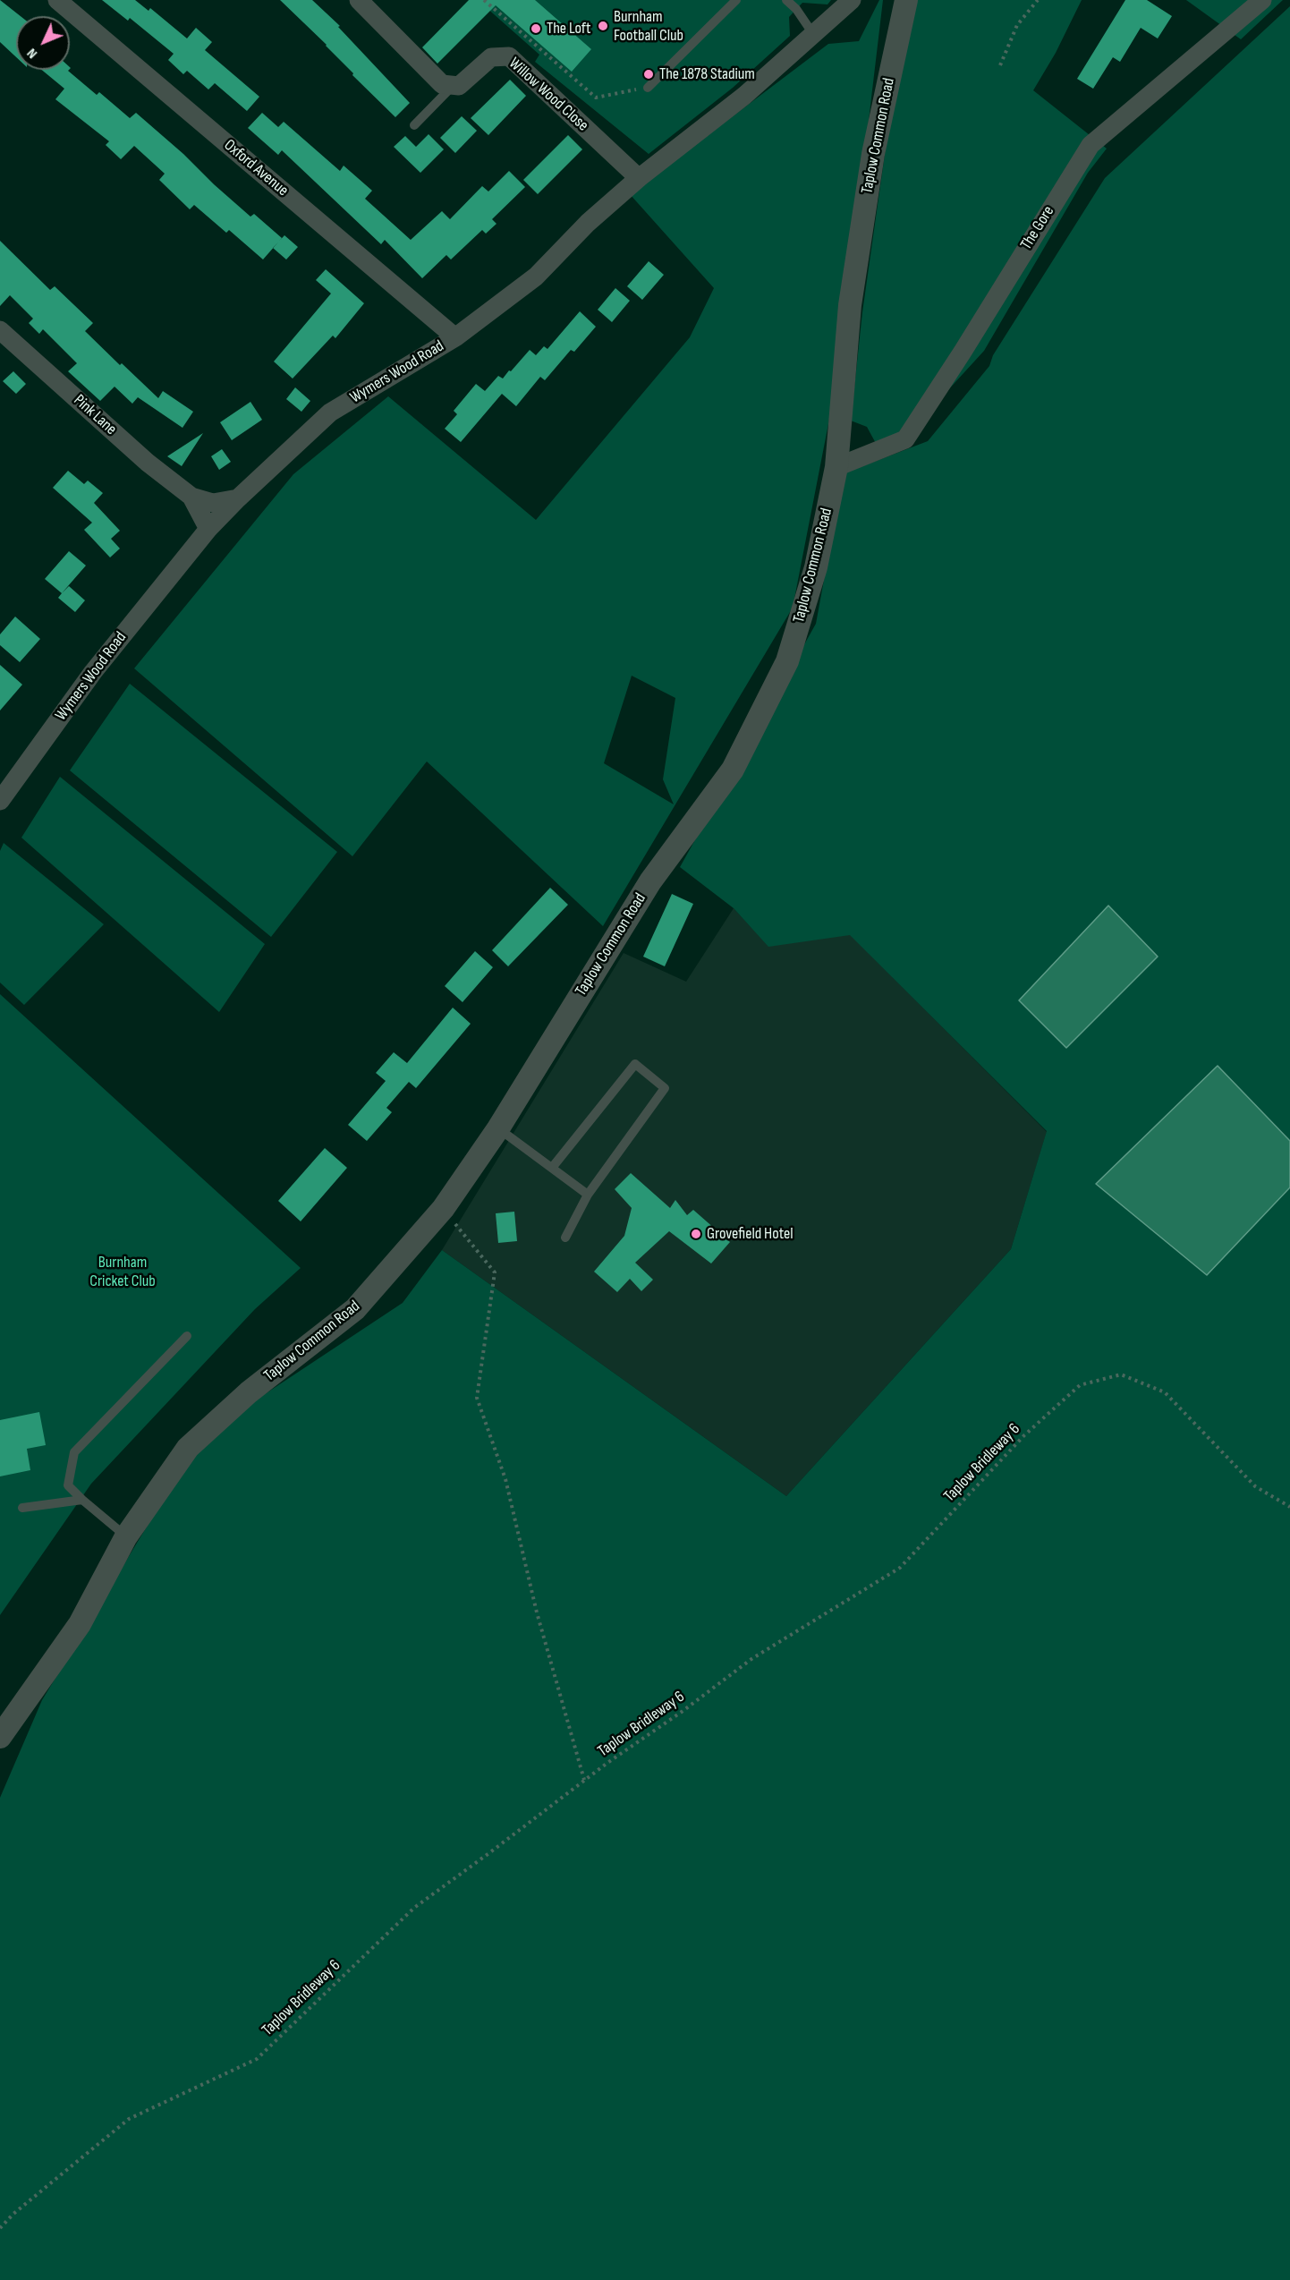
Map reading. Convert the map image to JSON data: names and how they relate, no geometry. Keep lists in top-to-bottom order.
{
  "streets": {
    "street": [
      "Willow Wood Close",
      "Taplow Common Road",
      "Oxford Avenue",
      "The Gore",
      "Wymers Wood Road",
      "Pink Lane"
    ],
    "path": ["Taplow Bridleway 6"]
  },
  "crossings": [
    ["Willow Wood Close", "Wymers Wood Road"],
    ["Taplow Common Road", "The Gore"],
    ["Oxford Avenue", "Wymers Wood Road"],
    ["Wymers Wood Road", "Pink Lane"]
  ],
  "parks": ["Burnham Cricket Club"],
  "places": [
    "Burnham Football Club",
    "The Loft",
    "The 1878 Stadium",
    "Grovefield Hotel"
  ],
  "north": "bottom left"
}
